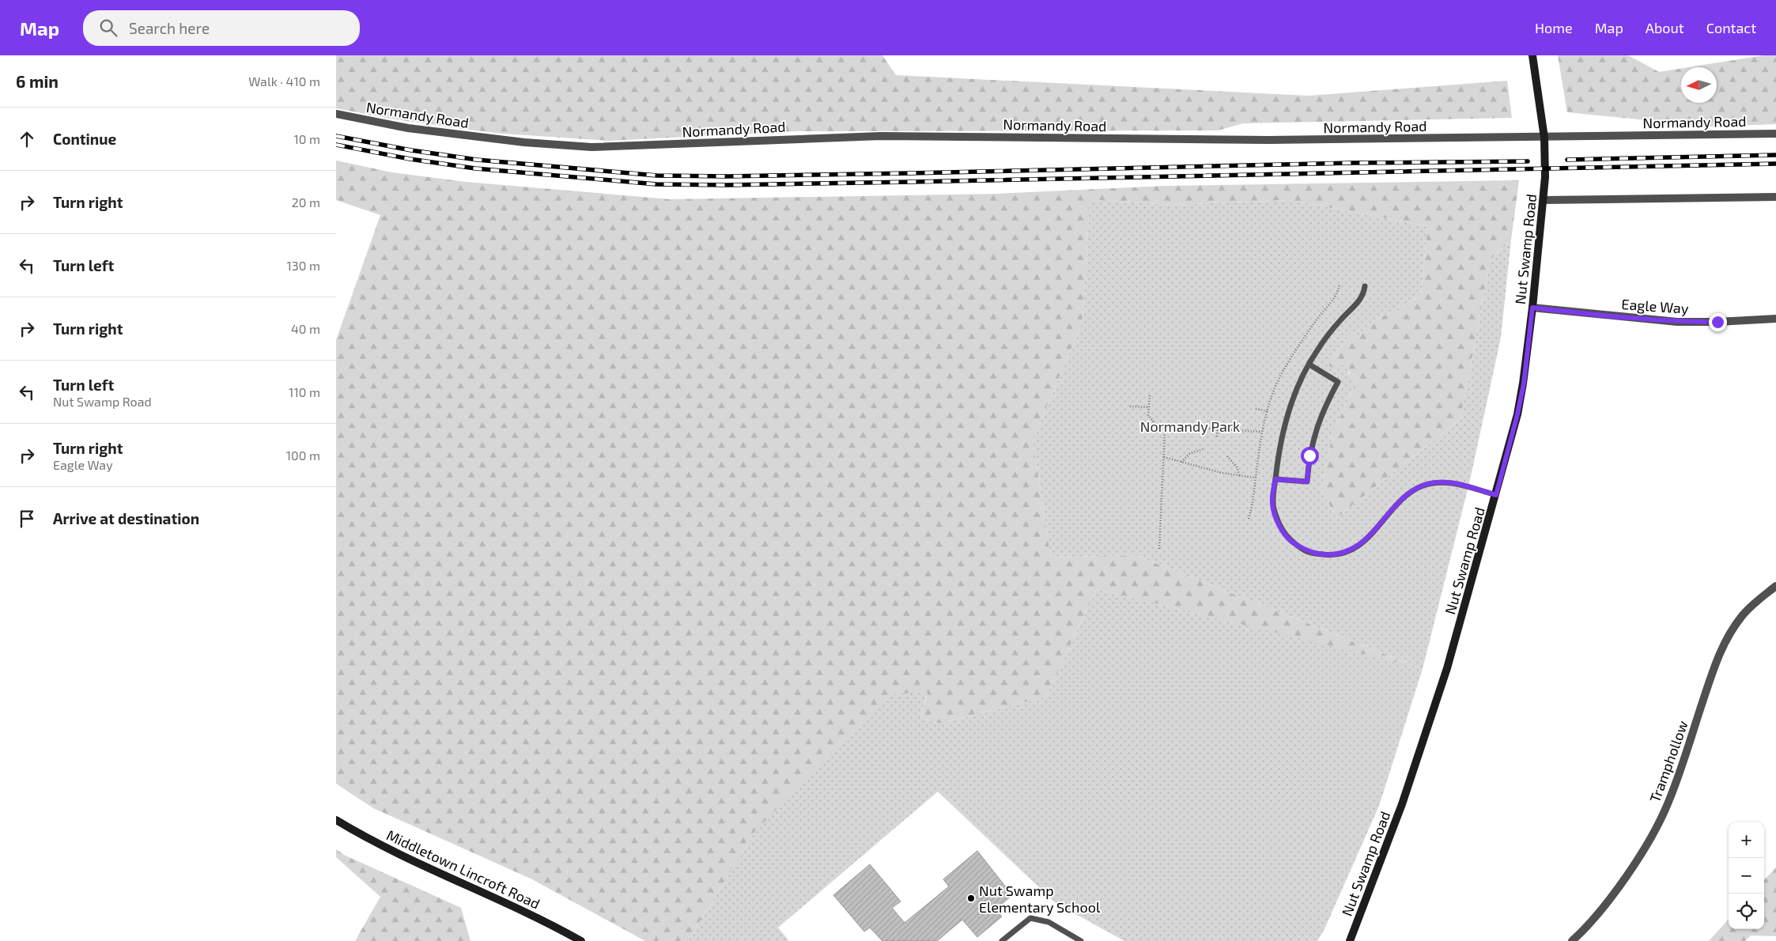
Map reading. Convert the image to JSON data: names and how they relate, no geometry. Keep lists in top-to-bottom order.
{
  "streets": {
    "main road": ["Nut Swamp Road", "Middletown Lincroft Road"],
    "street": ["Normandy Road", "Eagle Way", "Tramphollow"]
  },
  "crossings": [
    ["Normandy Road", "Nut Swamp Road"],
    ["Nut Swamp Road", "Eagle Way"]
  ],
  "parks": ["Normandy Park"],
  "places": ["Nut Swamp Elementary School"],
  "north": "left",
  "page": {
    "header": "Map",
    "search": "Search here",
    "nav": [
      "Home",
      "Map",
      "About",
      "Contact"
    ],
    "heading": ["6 min", "Walk · 410 m"],
    "list": [
      ["Continue", "10 m"],
      ["Turn right", "20 m"],
      ["Turn left", "130 m"],
      ["Turn right", "40 m"],
      ["Turn left", "Nut Swamp Road", "110 m"],
      ["Turn right", "Eagle Way", "100 m"],
      "Arrive at destination"
    ],
    "map_buttons": ["+", "−"]
  }
}
